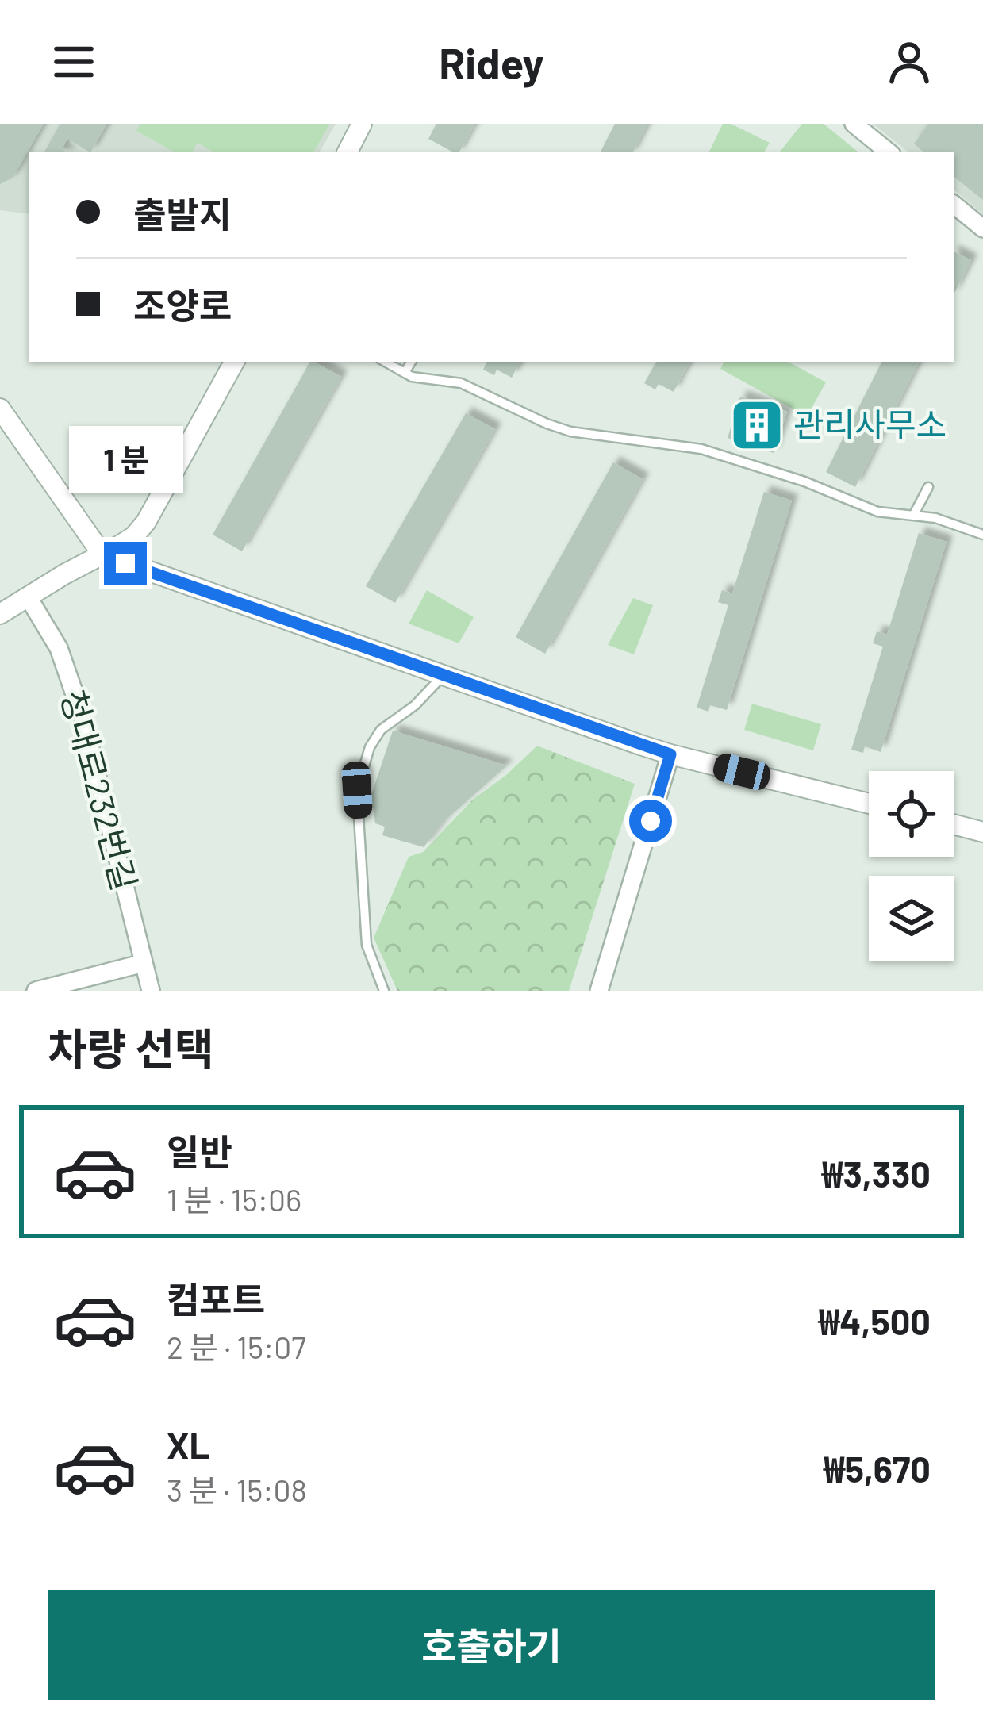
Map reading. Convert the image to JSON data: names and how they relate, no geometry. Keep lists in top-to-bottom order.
{
  "streets": {
    "street": ["청대로232번길"]
  },
  "places": {
    "building": ["관리사무소"]
  },
  "page": {
    "header": "Ridey",
    "banner": ["출발지", "조양로"],
    "bubble": "1 분",
    "heading": "차량 선택",
    "list": [
      {
        "name": "일반",
        "note": "1 분 · 15:06",
        "value": "₩3,330"
      },
      {
        "name": "컴포트",
        "note": "2 분 · 15:07",
        "value": "₩4,500"
      },
      {
        "name": "XL",
        "note": "3 분 · 15:08",
        "value": "₩5,670"
      }
    ],
    "buttons": "호출하기"
  }
}
